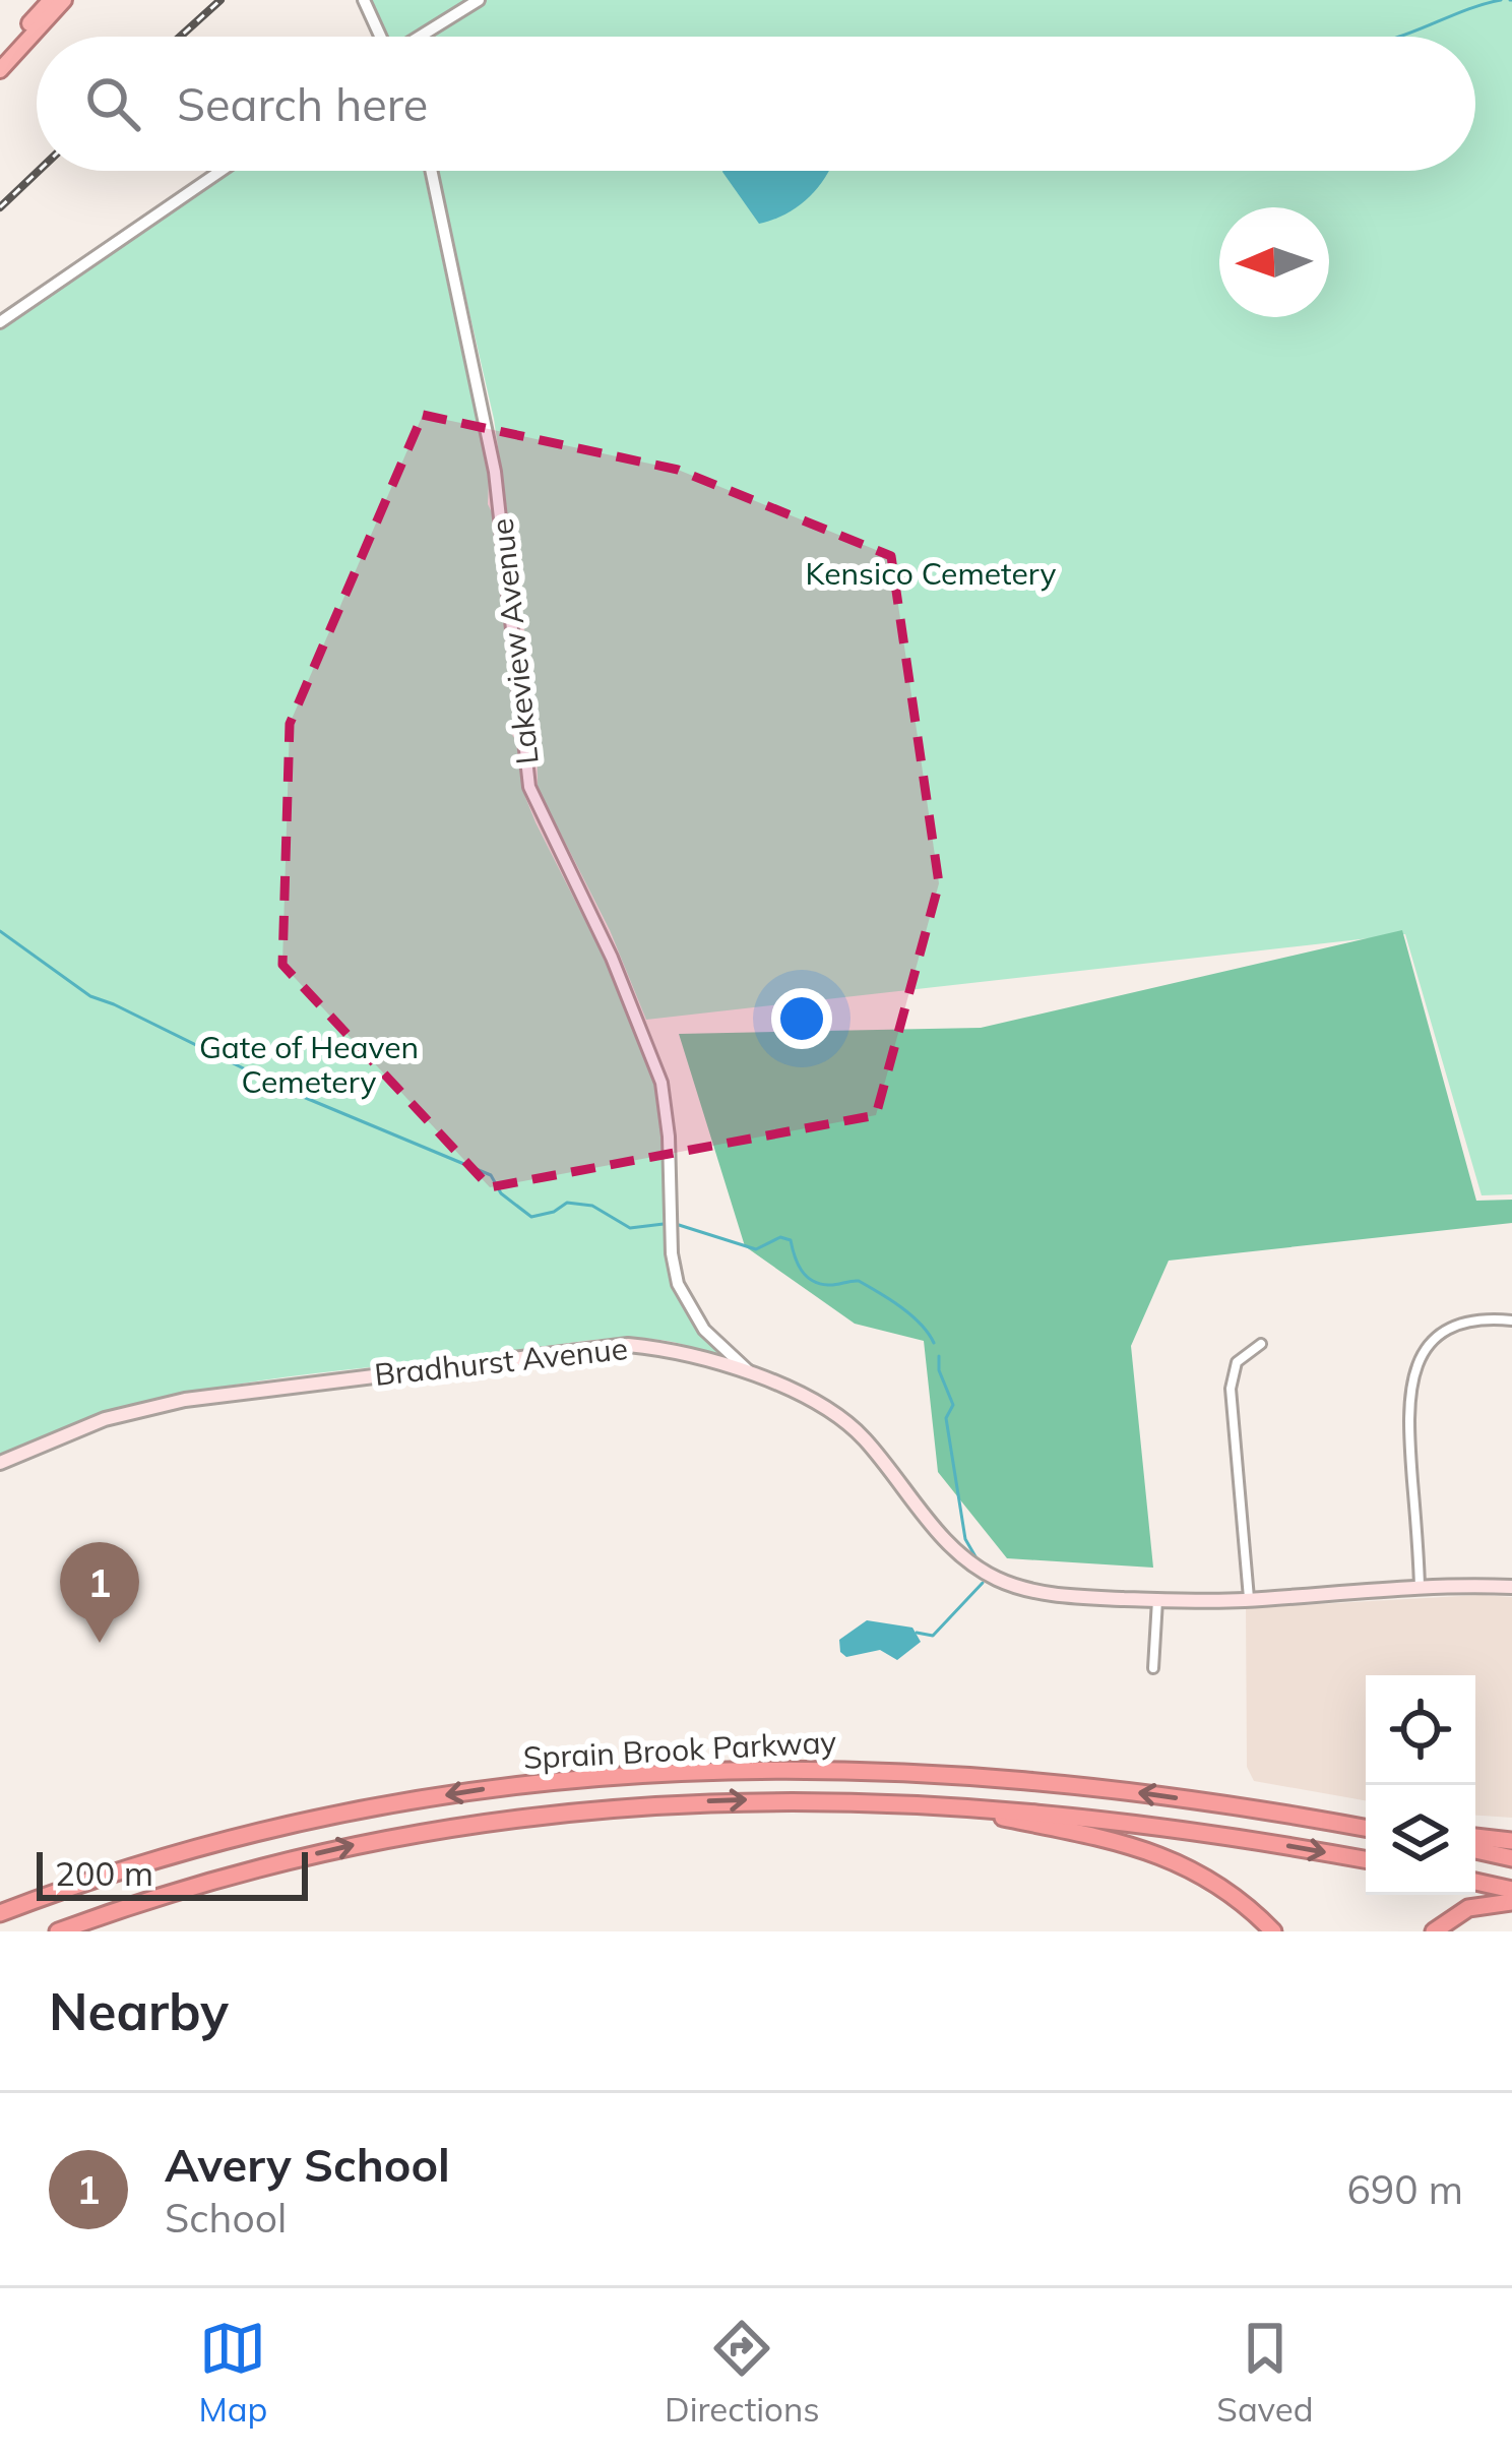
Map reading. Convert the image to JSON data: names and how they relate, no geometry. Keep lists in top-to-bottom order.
{
  "streets": {
    "highway": ["Sprain Brook Parkway"],
    "main road": ["Bradhurst Avenue"],
    "street": ["Lakeview Avenue"]
  },
  "crossings": [
    ["Lakeview Avenue", "Bradhurst Avenue"]
  ],
  "parks": ["Kensico Cemetery", "Gate of Heaven Cemetery"],
  "scale_bar": "200 m",
  "north": "left",
  "page": {
    "search": "Search here",
    "pins": "1",
    "scale": "200 m",
    "heading": "Nearby",
    "list": [
      {
        "mark": "1",
        "name": "Avery School",
        "note": "School",
        "value": "690 m"
      }
    ],
    "nav": ["Map", "Directions", "Saved"]
  }
}
